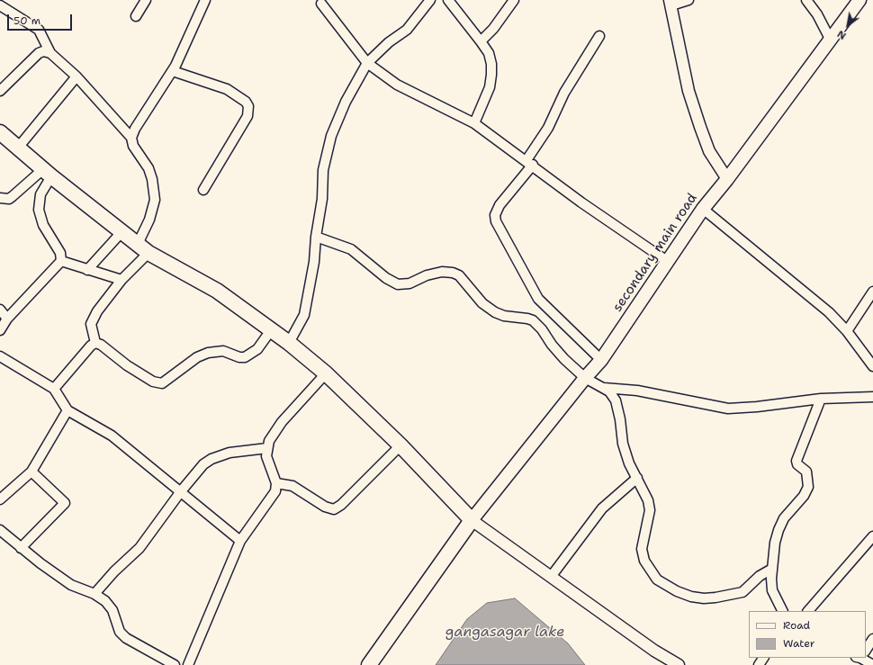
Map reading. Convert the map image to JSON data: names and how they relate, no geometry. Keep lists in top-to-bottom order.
{
  "streets": {
    "main road": ["secondary main road"]
  },
  "water": ["gangasagar lake"],
  "legend": ["Road", "Water"],
  "scale_bar": "50 m",
  "north": "bottom left"
}
